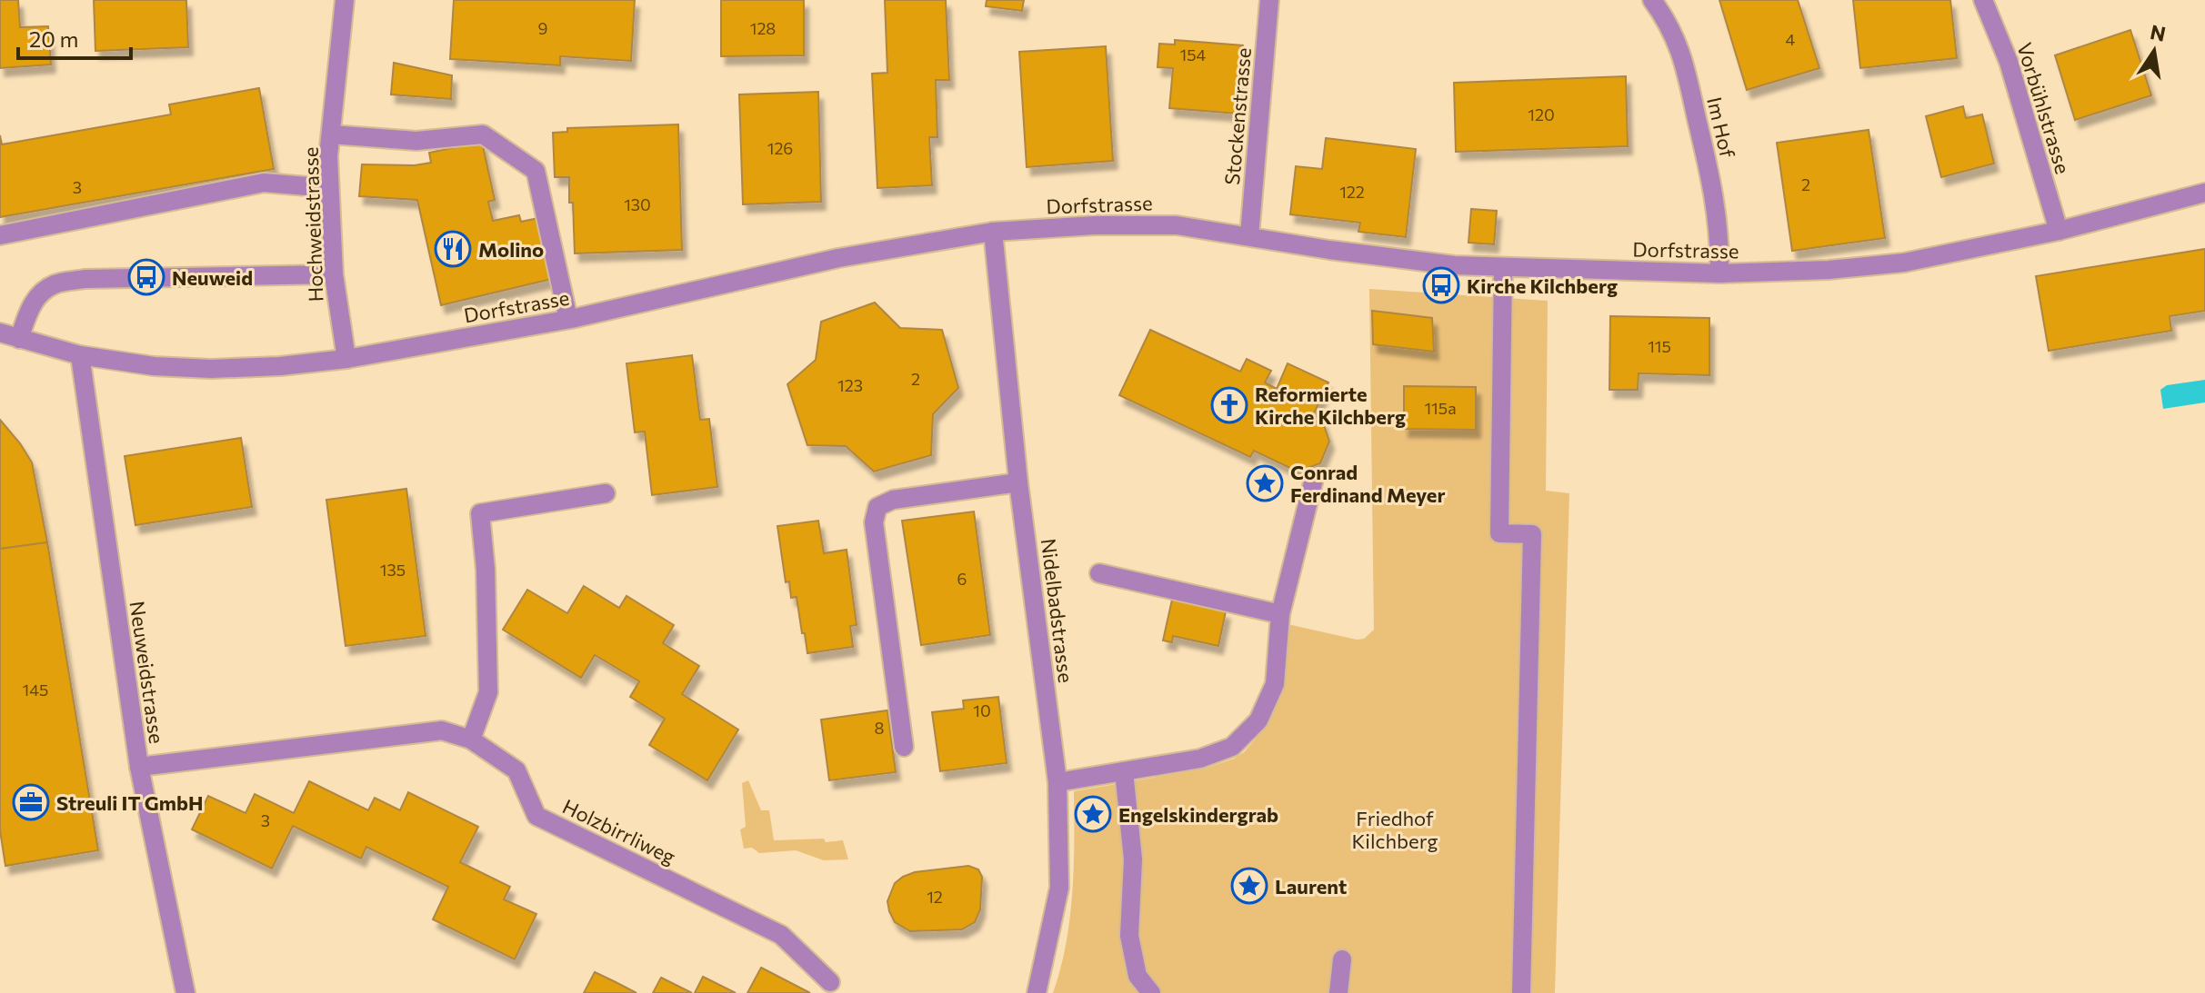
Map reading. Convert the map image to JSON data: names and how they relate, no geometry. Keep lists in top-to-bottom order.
{
  "streets": {
    "street": [
      "Vorbühlstrasse",
      "Stockenstrasse",
      "Im Hof",
      "Dorfstrasse",
      "Hochweidstrasse",
      "Nidelbadstrasse",
      "Neuweidstrasse",
      "Holzbirrliweg"
    ]
  },
  "crossings": [
    ["Vorbühlstrasse", "Dorfstrasse"],
    ["Stockenstrasse", "Dorfstrasse"],
    ["Im Hof", "Dorfstrasse"],
    ["Dorfstrasse", "Hochweidstrasse"],
    ["Dorfstrasse", "Nidelbadstrasse"],
    ["Dorfstrasse", "Neuweidstrasse"],
    ["Neuweidstrasse", "Holzbirrliweg"]
  ],
  "parks": ["Friedhof Kilchberg"],
  "places": {
    "restaurant": ["Molino"],
    "bus stop": ["Neuweid", "Kirche Kilchberg"],
    "church": ["Reformierte Kirche Kilchberg"],
    "place": ["Conrad Ferdinand Meyer", "Engelskindergrab", "Laurent"],
    "office": ["Streuli IT GmbH"]
  },
  "house_numbers": [
    "9",
    "128",
    "4",
    "154",
    "120",
    "126",
    "2",
    "3",
    "122",
    "130",
    "115",
    "2",
    "123",
    "115a",
    "135",
    "6",
    "145",
    "10",
    "8",
    "3",
    "12"
  ],
  "scale_bar": "20 m",
  "north": "top"
}
